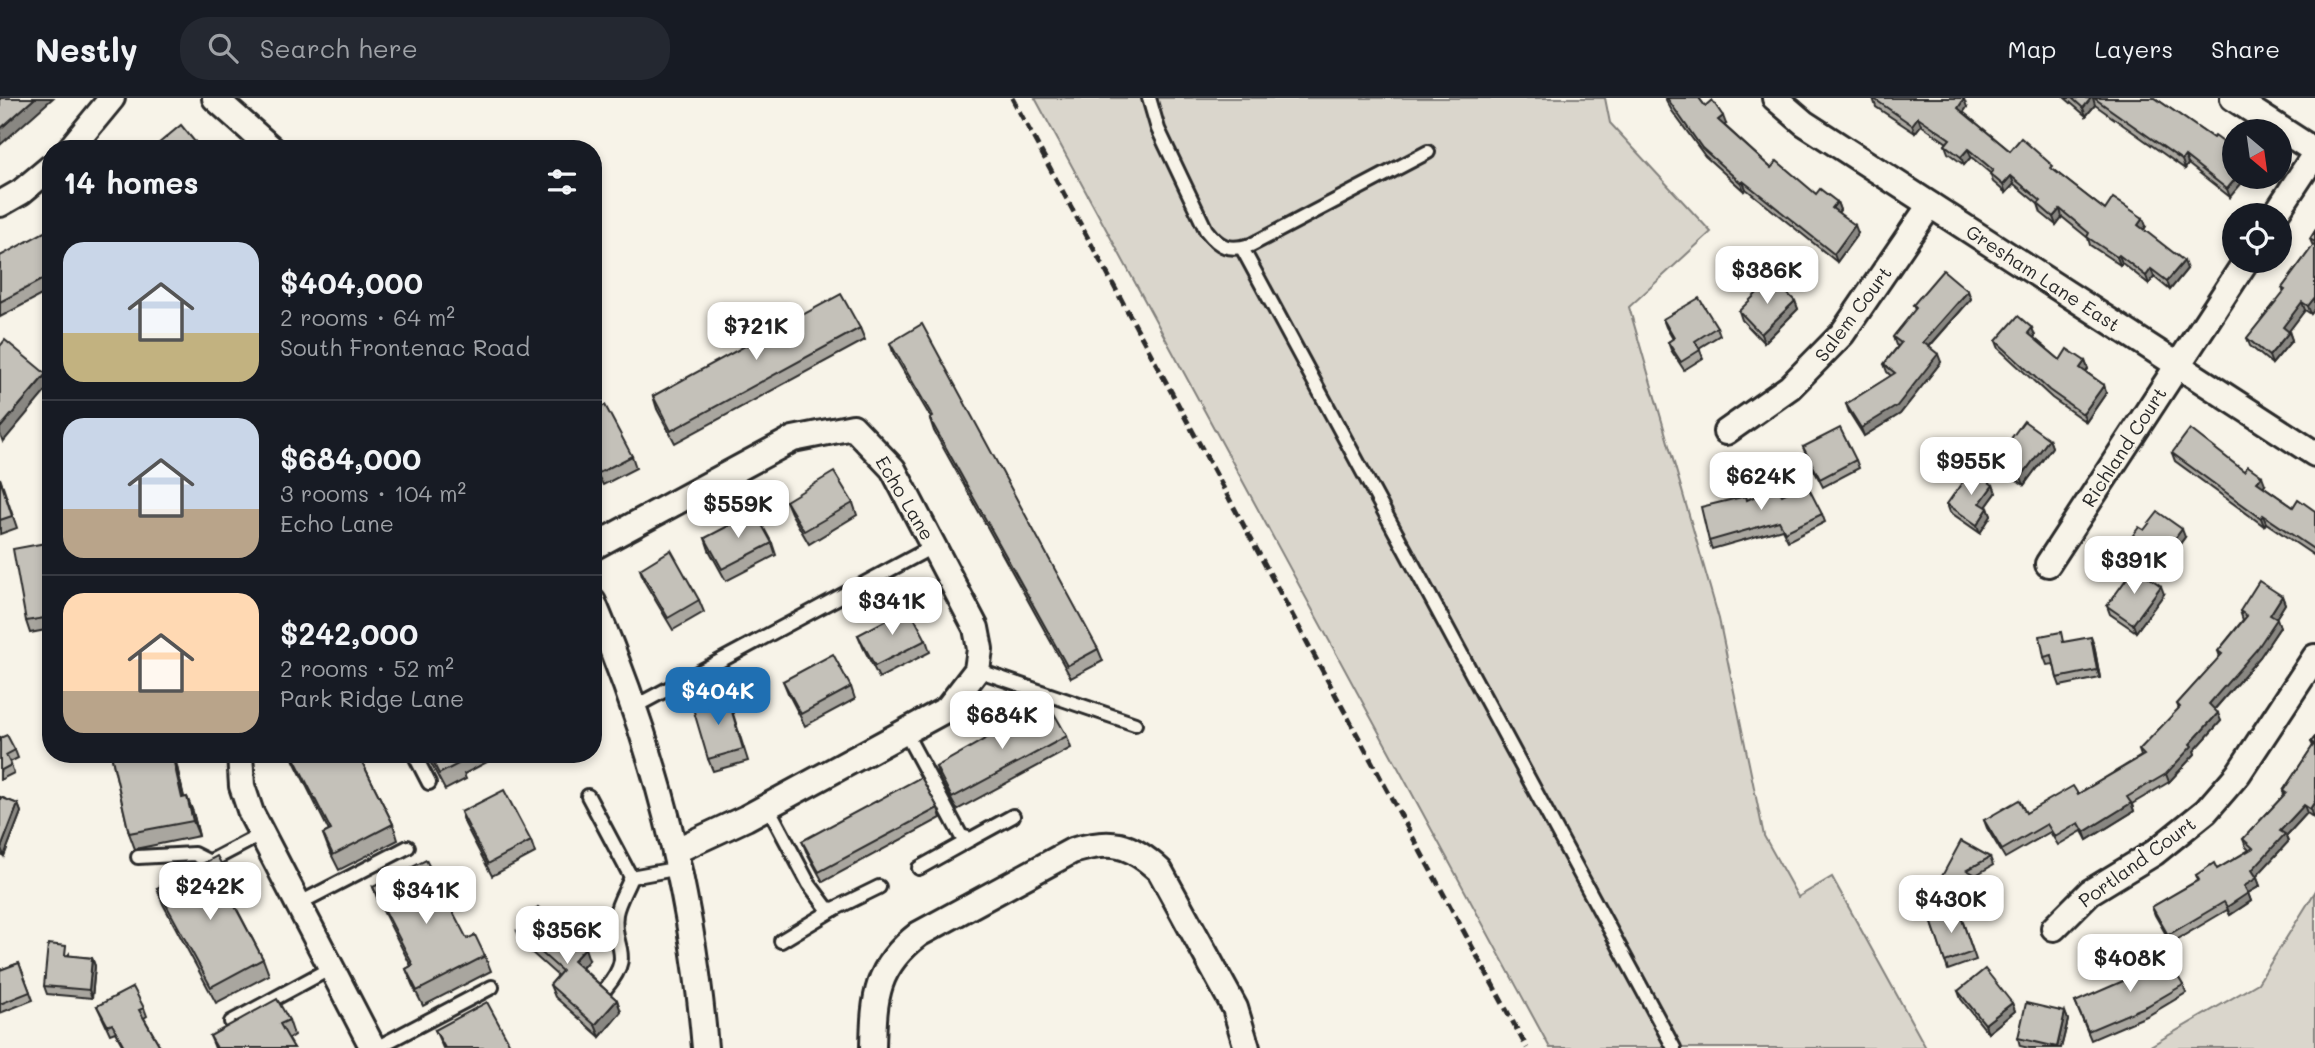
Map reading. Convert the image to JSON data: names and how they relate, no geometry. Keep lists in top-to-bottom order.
{
  "streets": {
    "street": [
      "Gresham Lane East",
      "Salem Court",
      "Richland Court",
      "Echo Lane",
      "Portland Court"
    ]
  },
  "crossings": [
    ["Gresham Lane East", "Salem Court"],
    ["Gresham Lane East", "Richland Court"]
  ],
  "north": "bottom right",
  "page": {
    "header": "Nestly",
    "search": "Search here",
    "nav": ["Map", "Layers", "Share"],
    "heading": "14 homes",
    "list": [
      {
        "name": "$404,000",
        "note": "2 rooms · 64 m² · South Frontenac Road"
      },
      {
        "name": "$684,000",
        "note": "3 rooms · 104 m² · Echo Lane"
      },
      {
        "name": "$242,000",
        "note": "2 rooms · 52 m² · Park Ridge Lane"
      }
    ],
    "price": [
      "$386K",
      "$721K",
      "$955K",
      "$624K",
      "$559K",
      "$391K",
      "$341K",
      "$404K",
      "$684K",
      "$242K",
      "$341K",
      "$430K",
      "$356K",
      "$408K"
    ]
  }
}
